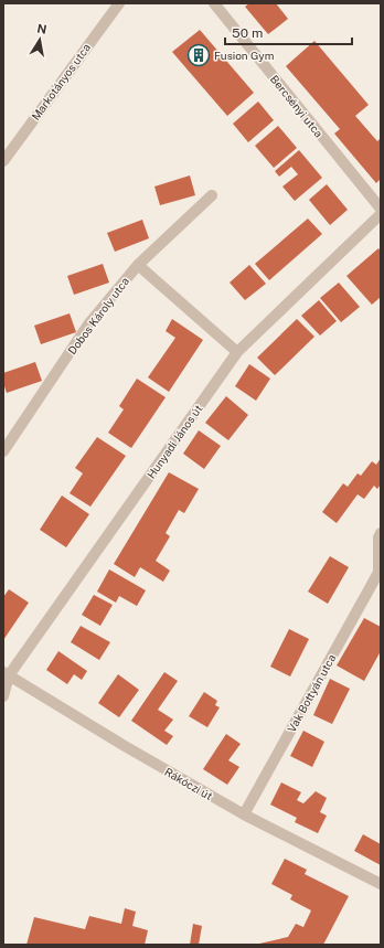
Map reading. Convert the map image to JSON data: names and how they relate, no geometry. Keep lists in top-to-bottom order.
{
  "streets": {
    "street": [
      "Markotányos utca",
      "Bercsényi utca",
      "Dobos Károly utca",
      "Hunyadi János út",
      "Vak Bottyán utca",
      "Rákóczi út"
    ]
  },
  "crossings": [
    ["Hunyadi János út", "Rákóczi út"],
    ["Vak Bottyán utca", "Rákóczi út"]
  ],
  "places": {
    "building": ["Fusion Gym"]
  },
  "scale_bar": "50 m",
  "north": "top"
}
